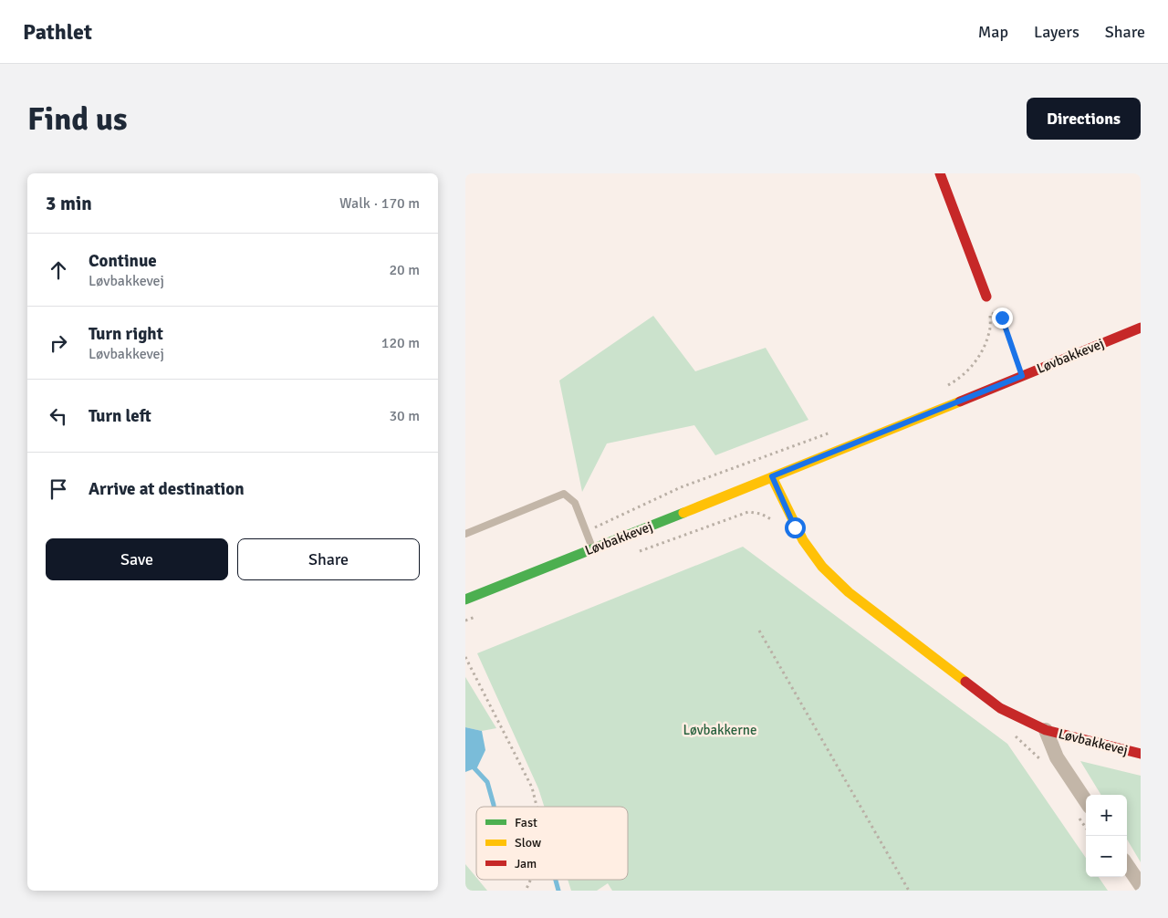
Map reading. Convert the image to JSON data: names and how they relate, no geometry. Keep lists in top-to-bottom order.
{
  "streets": {
    "street": ["Løvbakkevej"]
  },
  "parks": ["Løvbakkerne"],
  "legend": ["Fast", "Slow", "Jam"],
  "page": {
    "header": "Pathlet",
    "nav": ["Map", "Layers", "Share"],
    "buttons": [
      "Directions",
      ["Save", "Share"]
    ],
    "title": "Find us",
    "heading": ["3 min", "Walk · 170 m"],
    "list": [
      ["Continue", "Løvbakkevej", "20 m"],
      ["Turn right", "Løvbakkevej", "120 m"],
      ["Turn left", "30 m"],
      "Arrive at destination"
    ],
    "map_buttons": ["+", "−"]
  }
}
